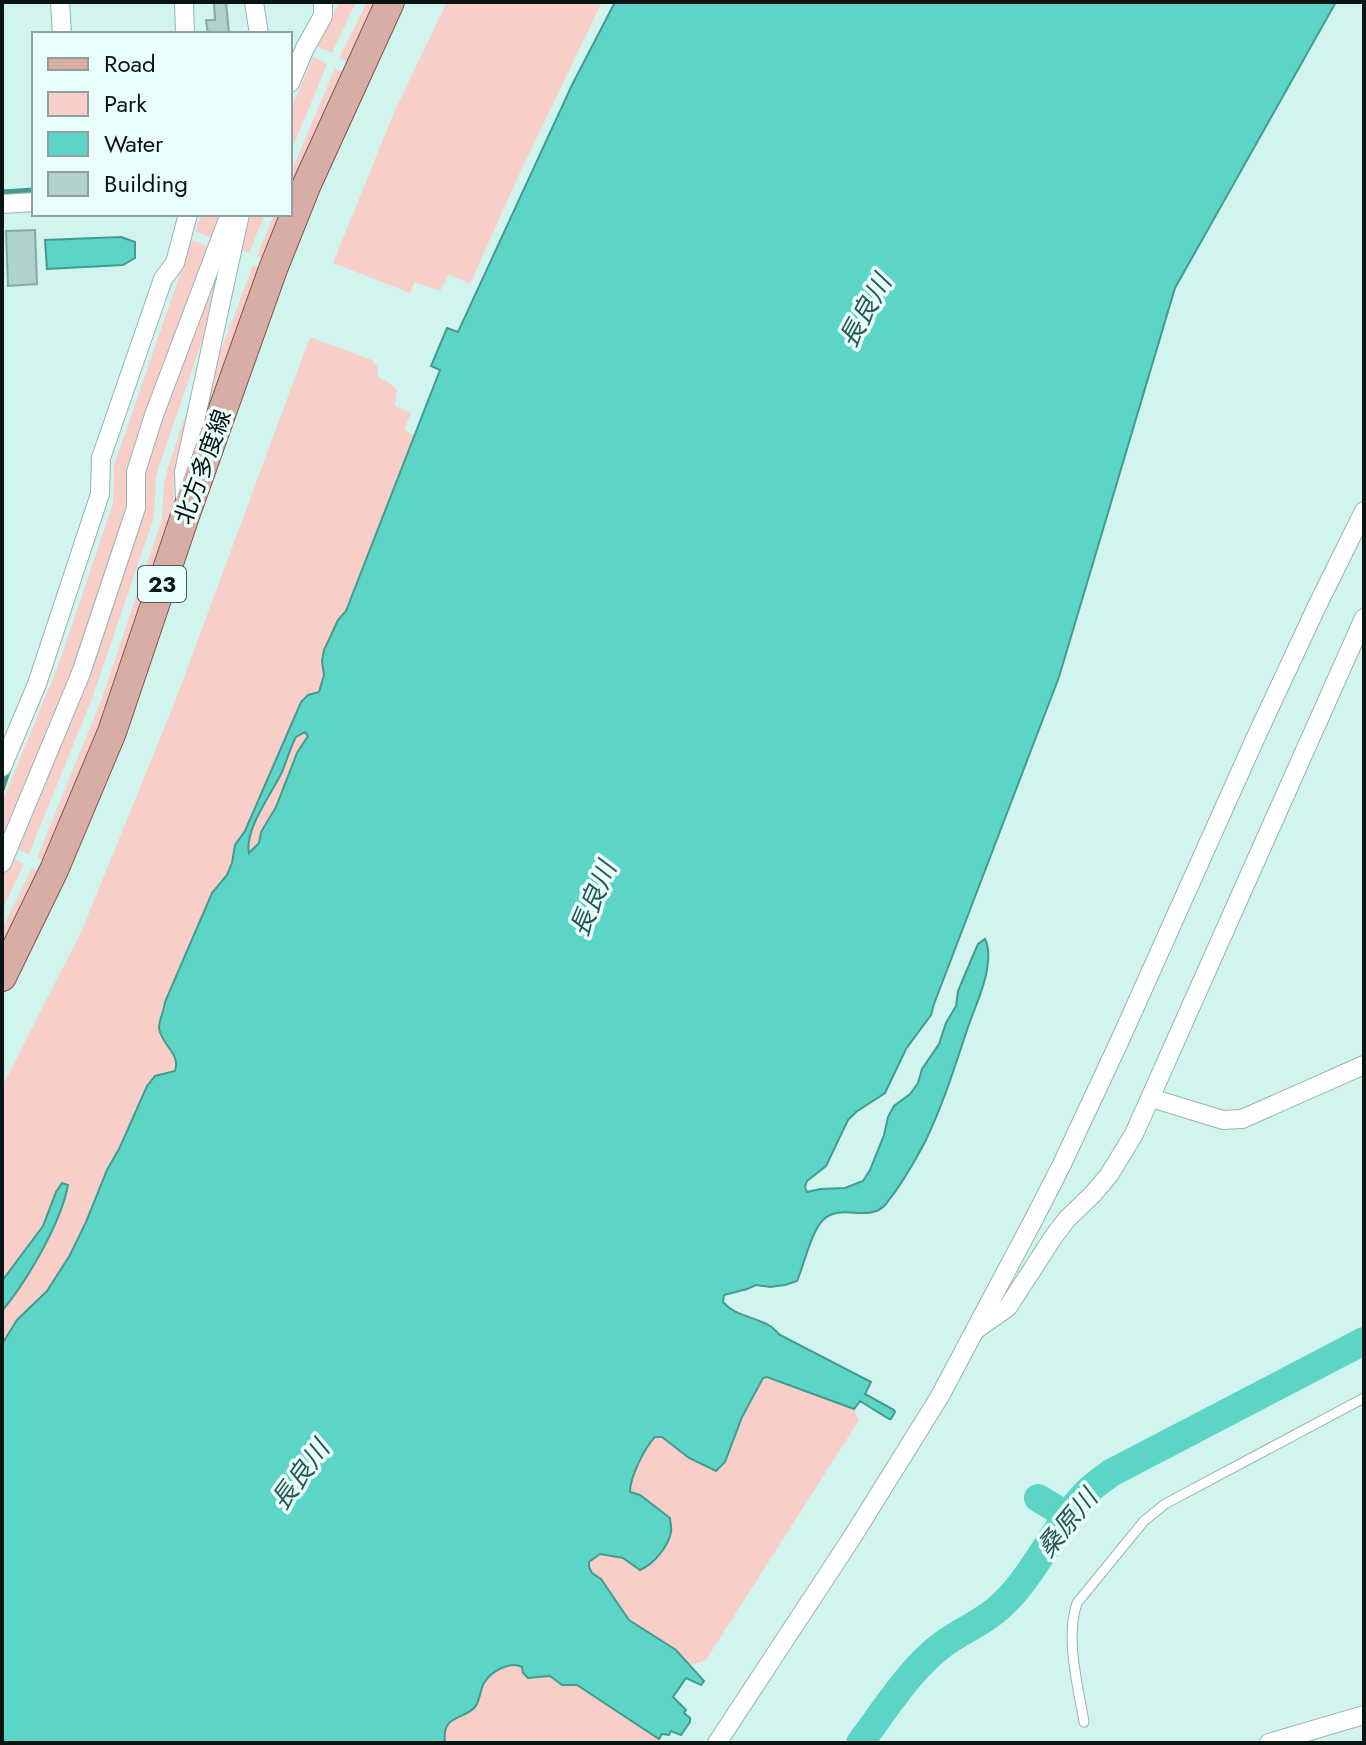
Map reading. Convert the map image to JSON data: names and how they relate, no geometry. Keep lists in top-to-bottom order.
{
  "streets": {
    "main road": ["北方多度線", "23"]
  },
  "water": ["長良川", "桑原川"],
  "legend": [
    "Road",
    "Park",
    "Water",
    "Building"
  ]
}
